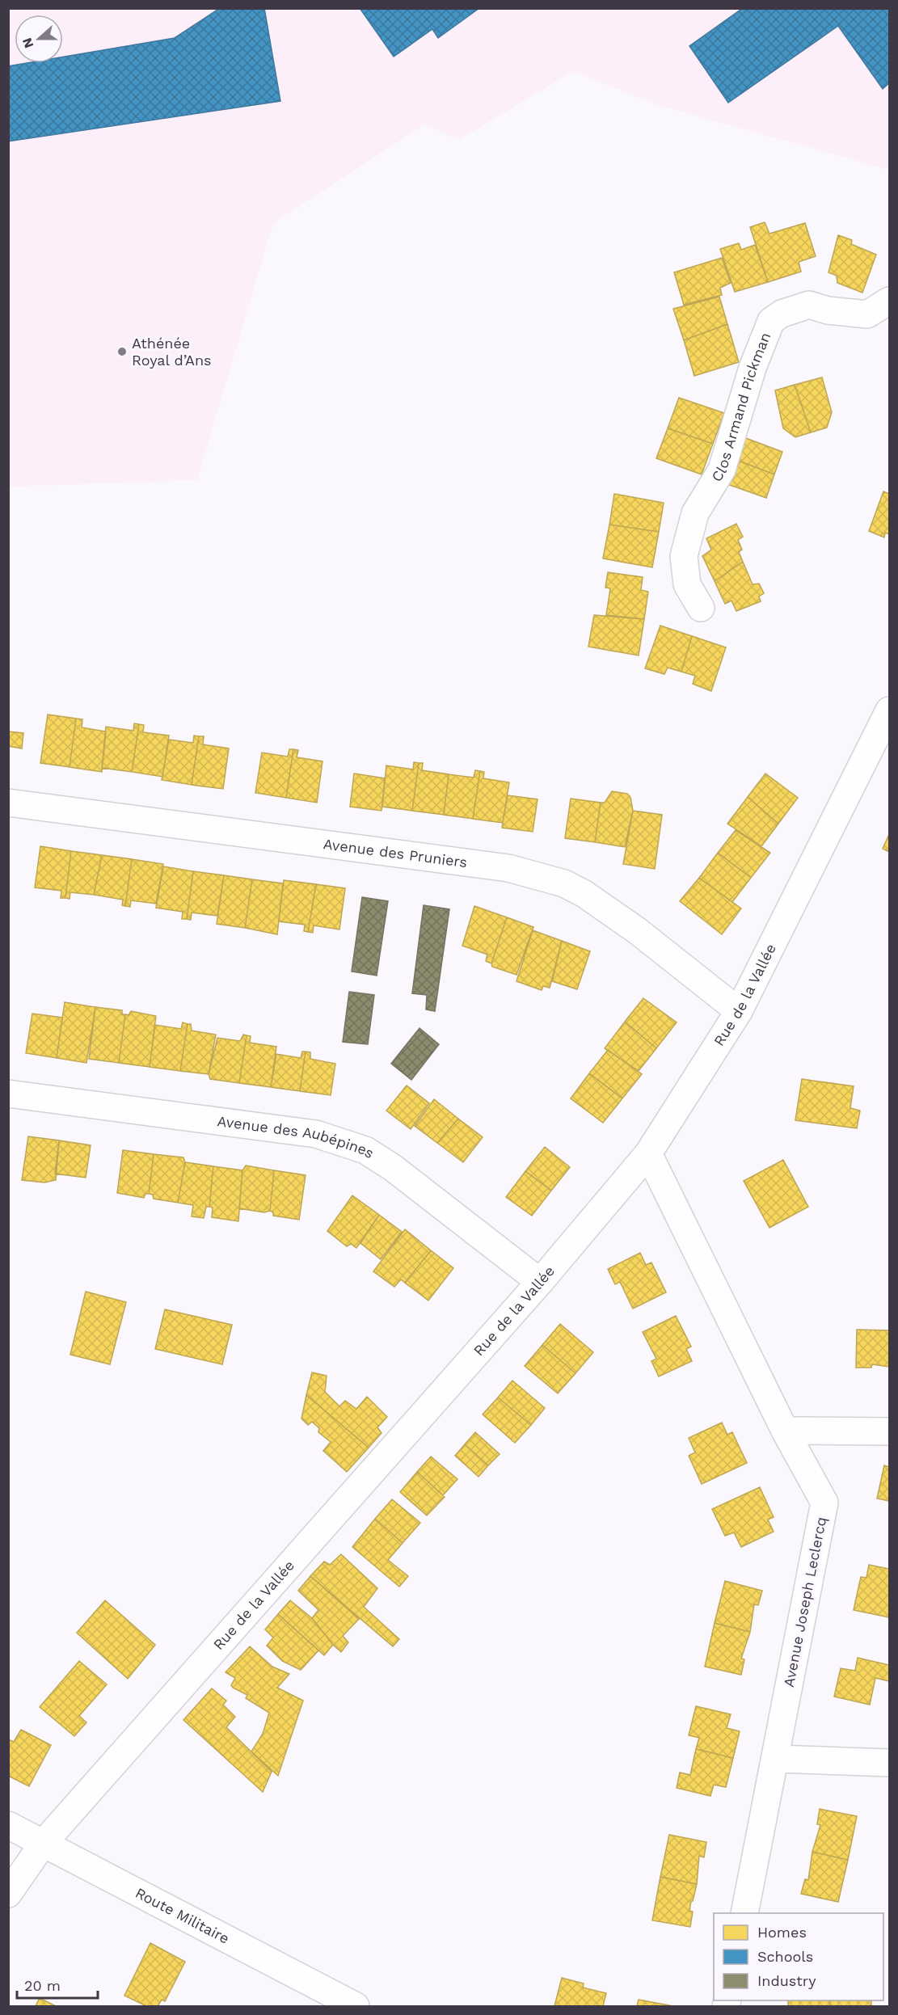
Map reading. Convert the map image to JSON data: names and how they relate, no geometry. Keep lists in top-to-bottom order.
{
  "streets": {
    "street": [
      "Clos Armand Pickman",
      "Avenue des Pruniers",
      "Rue de la Vallée",
      "Avenue des Aubépines",
      "Avenue Joseph Leclercq",
      "Route Militaire"
    ]
  },
  "crossings": [
    ["Avenue des Pruniers", "Rue de la Vallée"],
    ["Rue de la Vallée", "Avenue des Aubépines"],
    ["Rue de la Vallée", "Avenue Joseph Leclercq"],
    ["Rue de la Vallée", "Route Militaire"]
  ],
  "places": ["Athénée Royal d’Ans"],
  "legend": ["Homes", "Schools", "Industry"],
  "scale_bar": "20 m",
  "north": "left"
}
